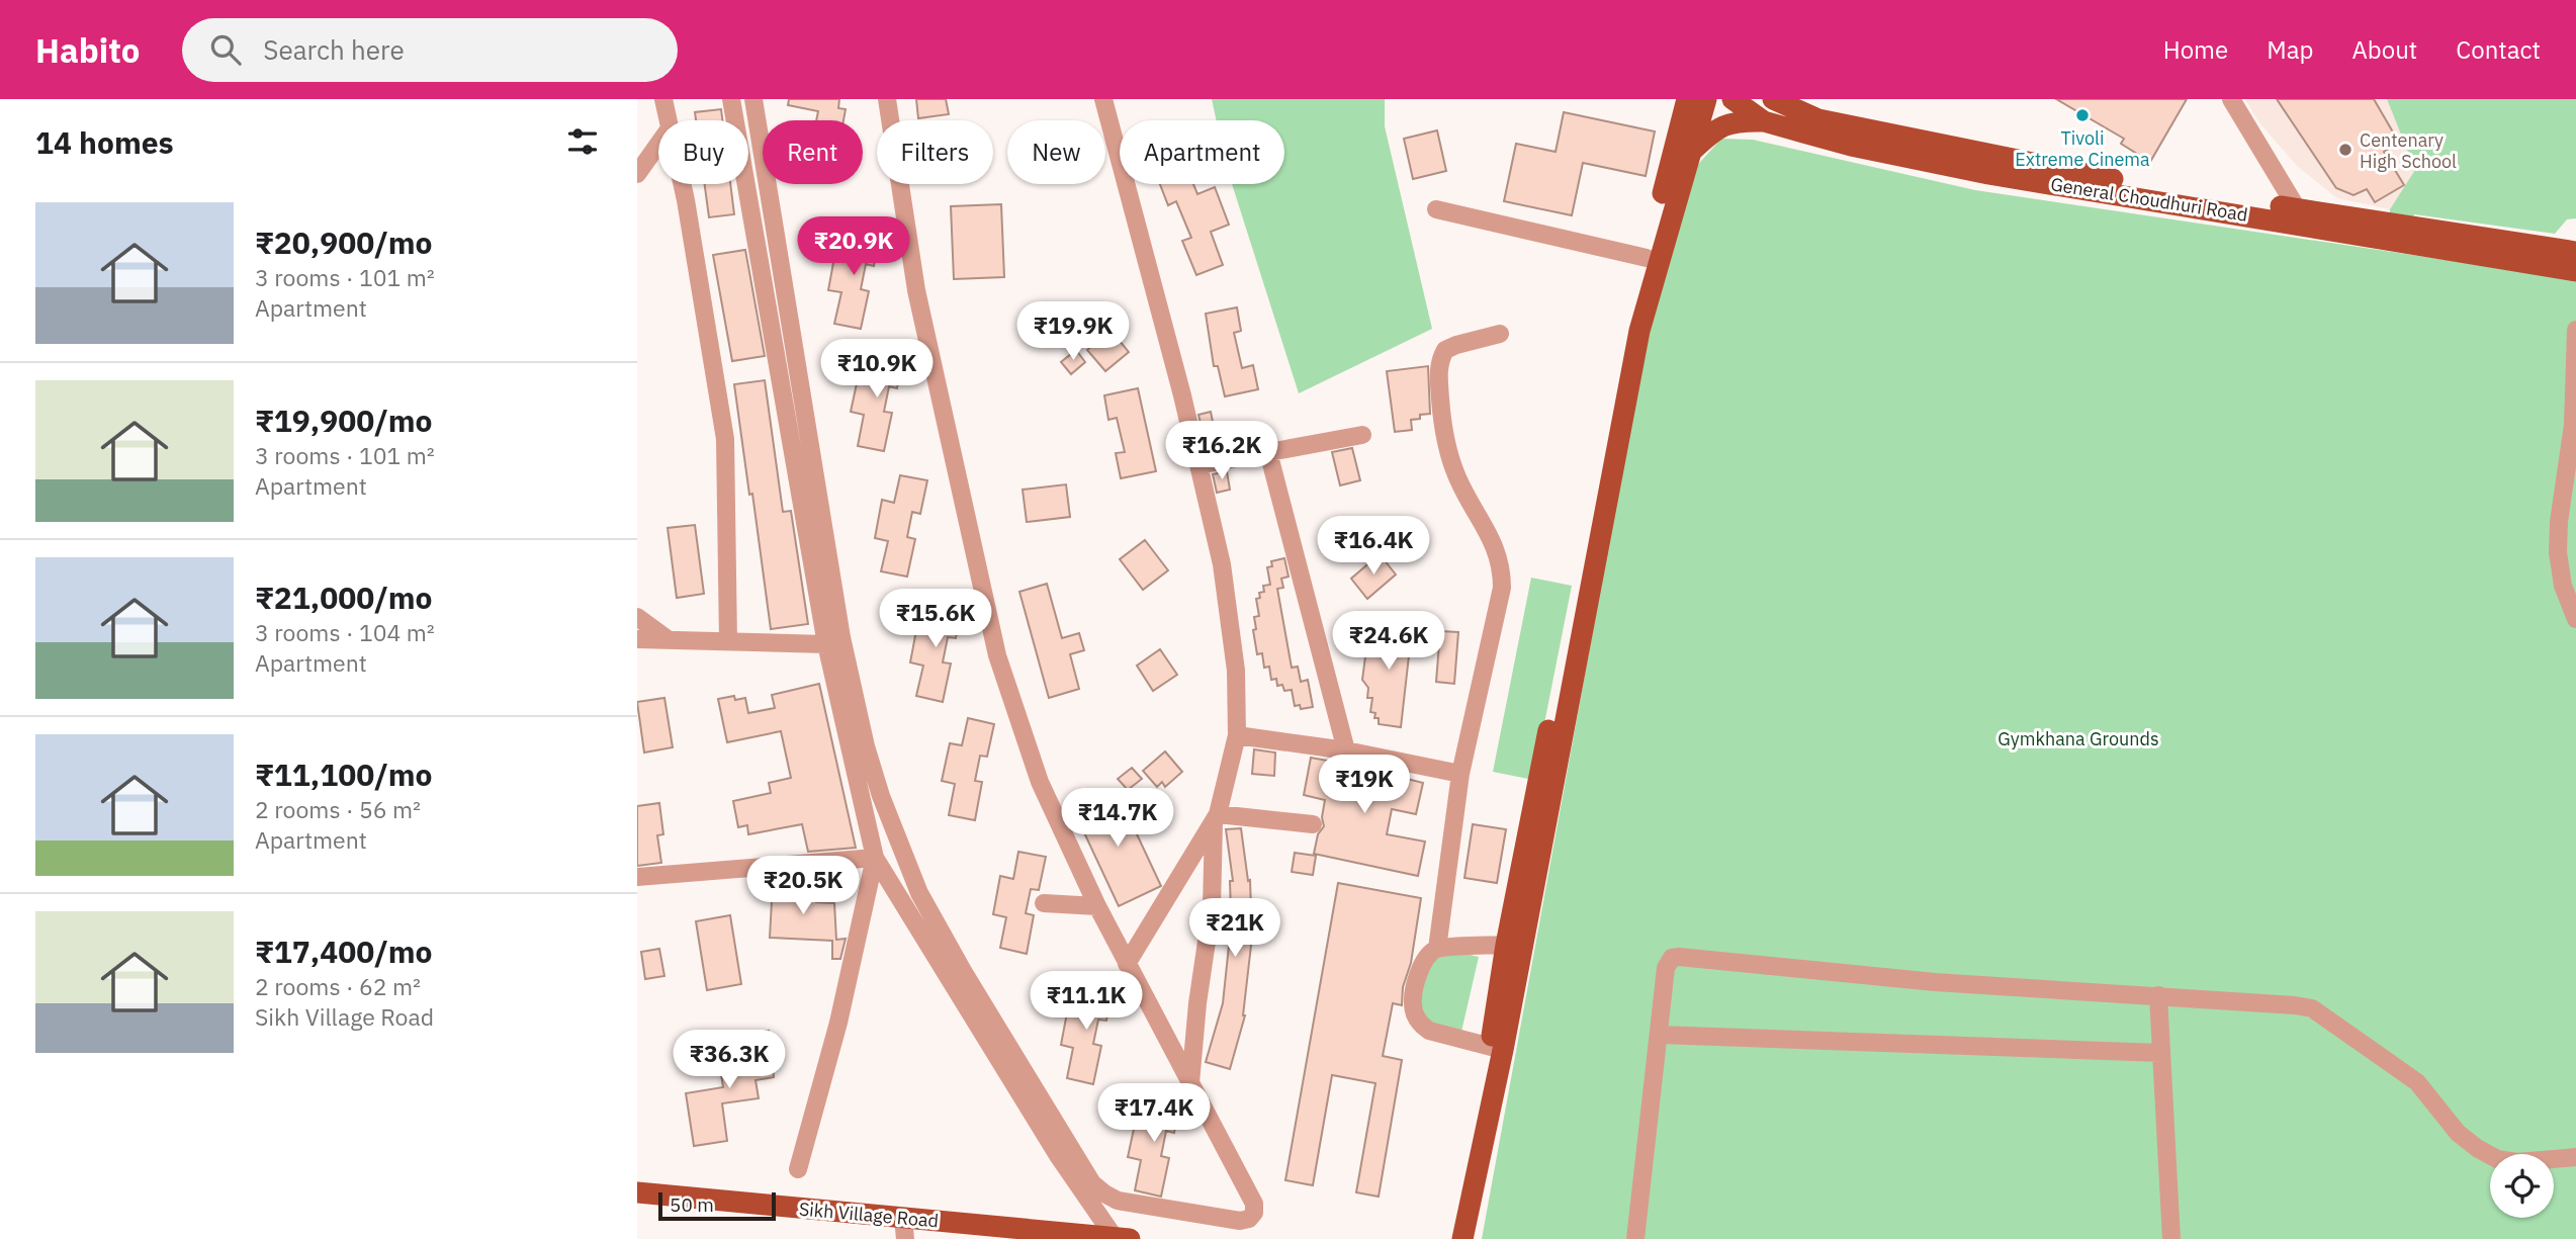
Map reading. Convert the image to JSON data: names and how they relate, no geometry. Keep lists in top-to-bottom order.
{
  "streets": {
    "main road": ["General Choudhuri Road", "Sikh Village Road"]
  },
  "parks": ["Gymkhana Grounds"],
  "places": ["Tivoli Extreme Cinema", "Centenary High School"],
  "scale_bar": "50 m",
  "page": {
    "header": "Habito",
    "search": "Search here",
    "nav": [
      "Home",
      "Map",
      "About",
      "Contact"
    ],
    "heading": "14 homes",
    "chip": [
      "Buy",
      "Rent",
      "Filters",
      "New",
      "Apartment"
    ],
    "list": [
      {
        "name": "₹20,900/mo",
        "note": "3 rooms · 101 m² · Apartment"
      },
      {
        "name": "₹19,900/mo",
        "note": "3 rooms · 101 m² · Apartment"
      },
      {
        "name": "₹21,000/mo",
        "note": "3 rooms · 104 m² · Apartment"
      },
      {
        "name": "₹11,100/mo",
        "note": "2 rooms · 56 m² · Apartment"
      },
      {
        "name": "₹17,400/mo",
        "note": "2 rooms · 62 m² · Sikh Village Road"
      }
    ],
    "price": [
      "₹20.9K",
      "₹19.9K",
      "₹10.9K",
      "₹16.2K",
      "₹16.4K",
      "₹15.6K",
      "₹24.6K",
      "₹19K",
      "₹14.7K",
      "₹20.5K",
      "₹21K",
      "₹11.1K",
      "₹36.3K",
      "₹17.4K"
    ],
    "scale": "50 m"
  }
}
